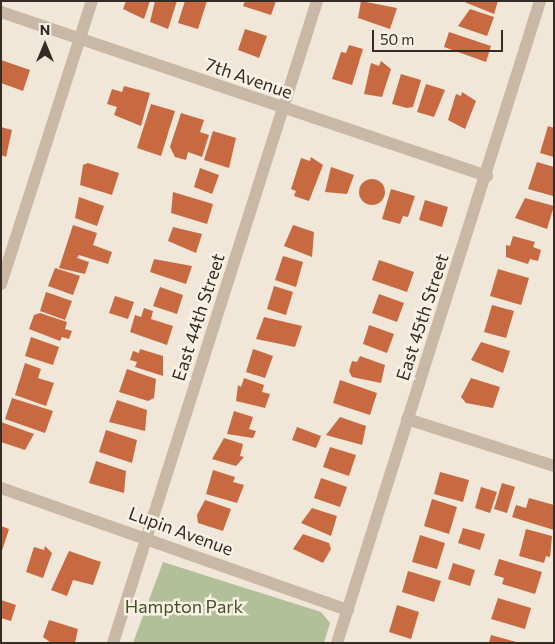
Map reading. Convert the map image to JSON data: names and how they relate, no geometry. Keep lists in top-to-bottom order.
{
  "streets": {
    "street": [
      "7th Avenue",
      "East 44th Street",
      "East 45th Street",
      "Lupin Avenue"
    ]
  },
  "crossings": [
    ["7th Avenue", "East 44th Street"],
    ["7th Avenue", "East 45th Street"],
    ["East 44th Street", "Lupin Avenue"],
    ["East 45th Street", "Lupin Avenue"]
  ],
  "parks": ["Hampton Park"],
  "scale_bar": "50 m",
  "north": "top"
}
